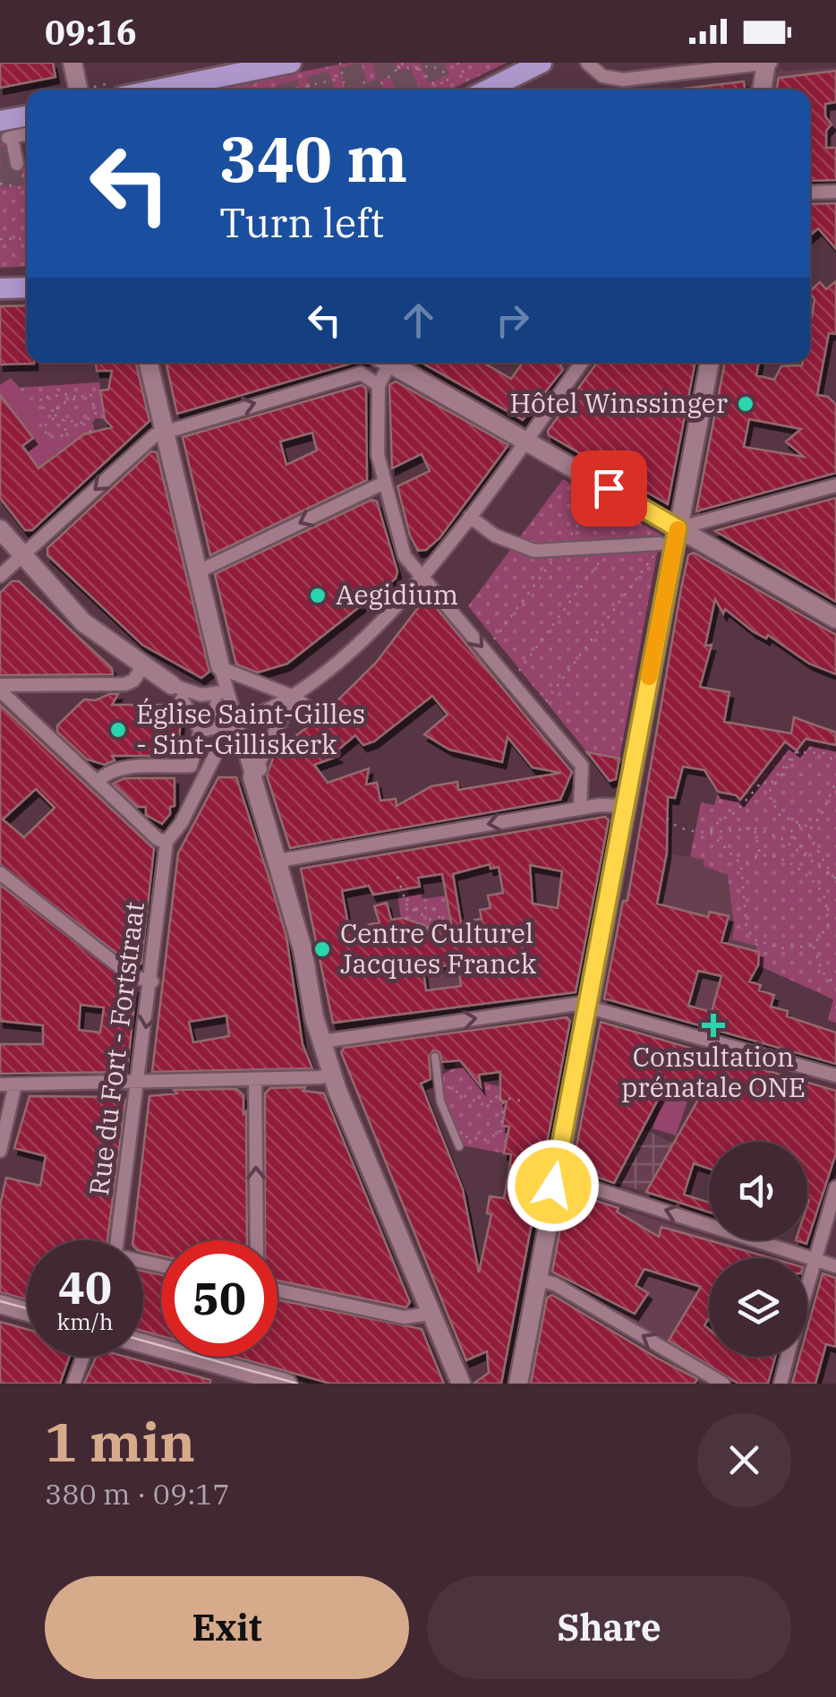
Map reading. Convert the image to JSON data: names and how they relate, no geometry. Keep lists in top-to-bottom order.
{
  "streets": {
    "street": ["Rue du Fort - Fortstraat"]
  },
  "places": {
    "other": [
      "Hôtel Winssinger",
      "Aegidium",
      "Église Saint-Gilles - Sint-Gilliskerk",
      "Centre Culturel Jacques Franck"
    ],
    "health": ["Consultation prénatale ONE"]
  },
  "page": {
    "status": "09:16",
    "turn": ["340 m", "Turn left"],
    "speed": "40 km/h",
    "limit": "50",
    "heading": ["1 min", "380 m · 09:17"],
    "buttons": ["Exit", "Share"]
  }
}
